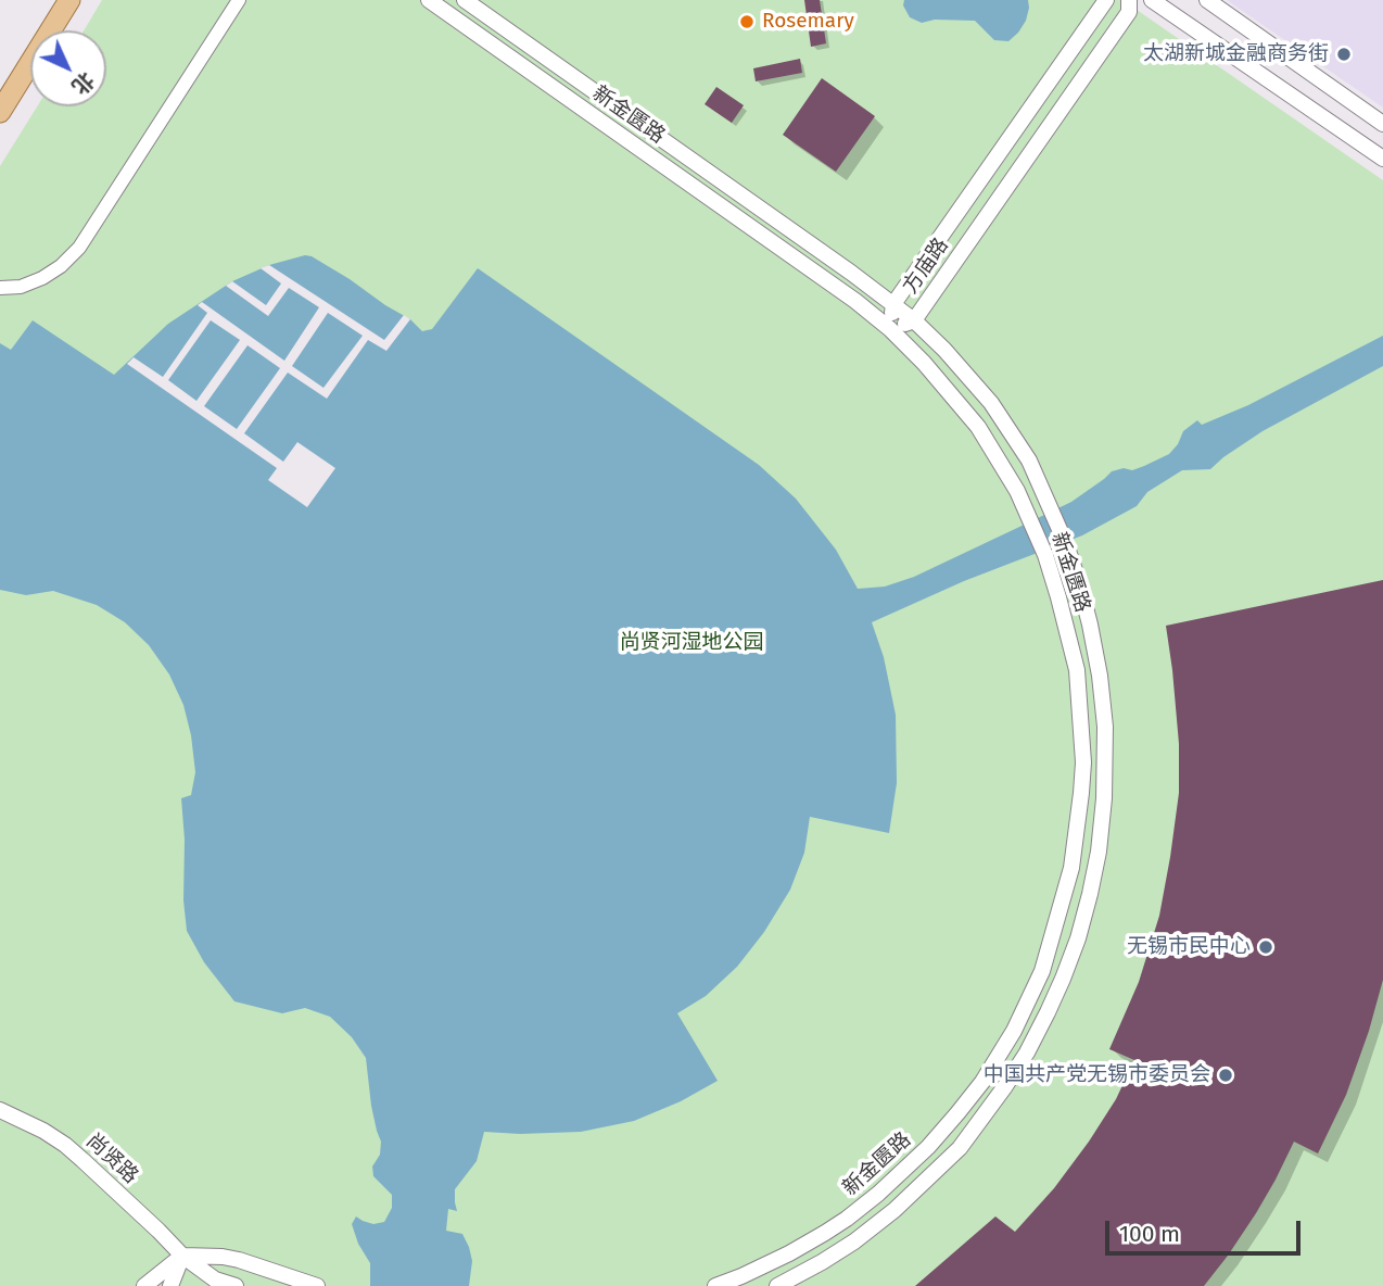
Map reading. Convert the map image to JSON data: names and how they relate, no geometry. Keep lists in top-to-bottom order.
{
  "streets": {
    "street": ["新金匮路", "方庙路", "尚贤路"]
  },
  "crossings": [
    ["新金匮路", "方庙路"]
  ],
  "parks": ["尚贤河湿地公园"],
  "places": [
    "Rosemary",
    "太湖新城金融商务街",
    "无锡市民中心",
    "中国共产党无锡市委员会"
  ],
  "scale_bar": "100 m",
  "north": "bottom right"
}
